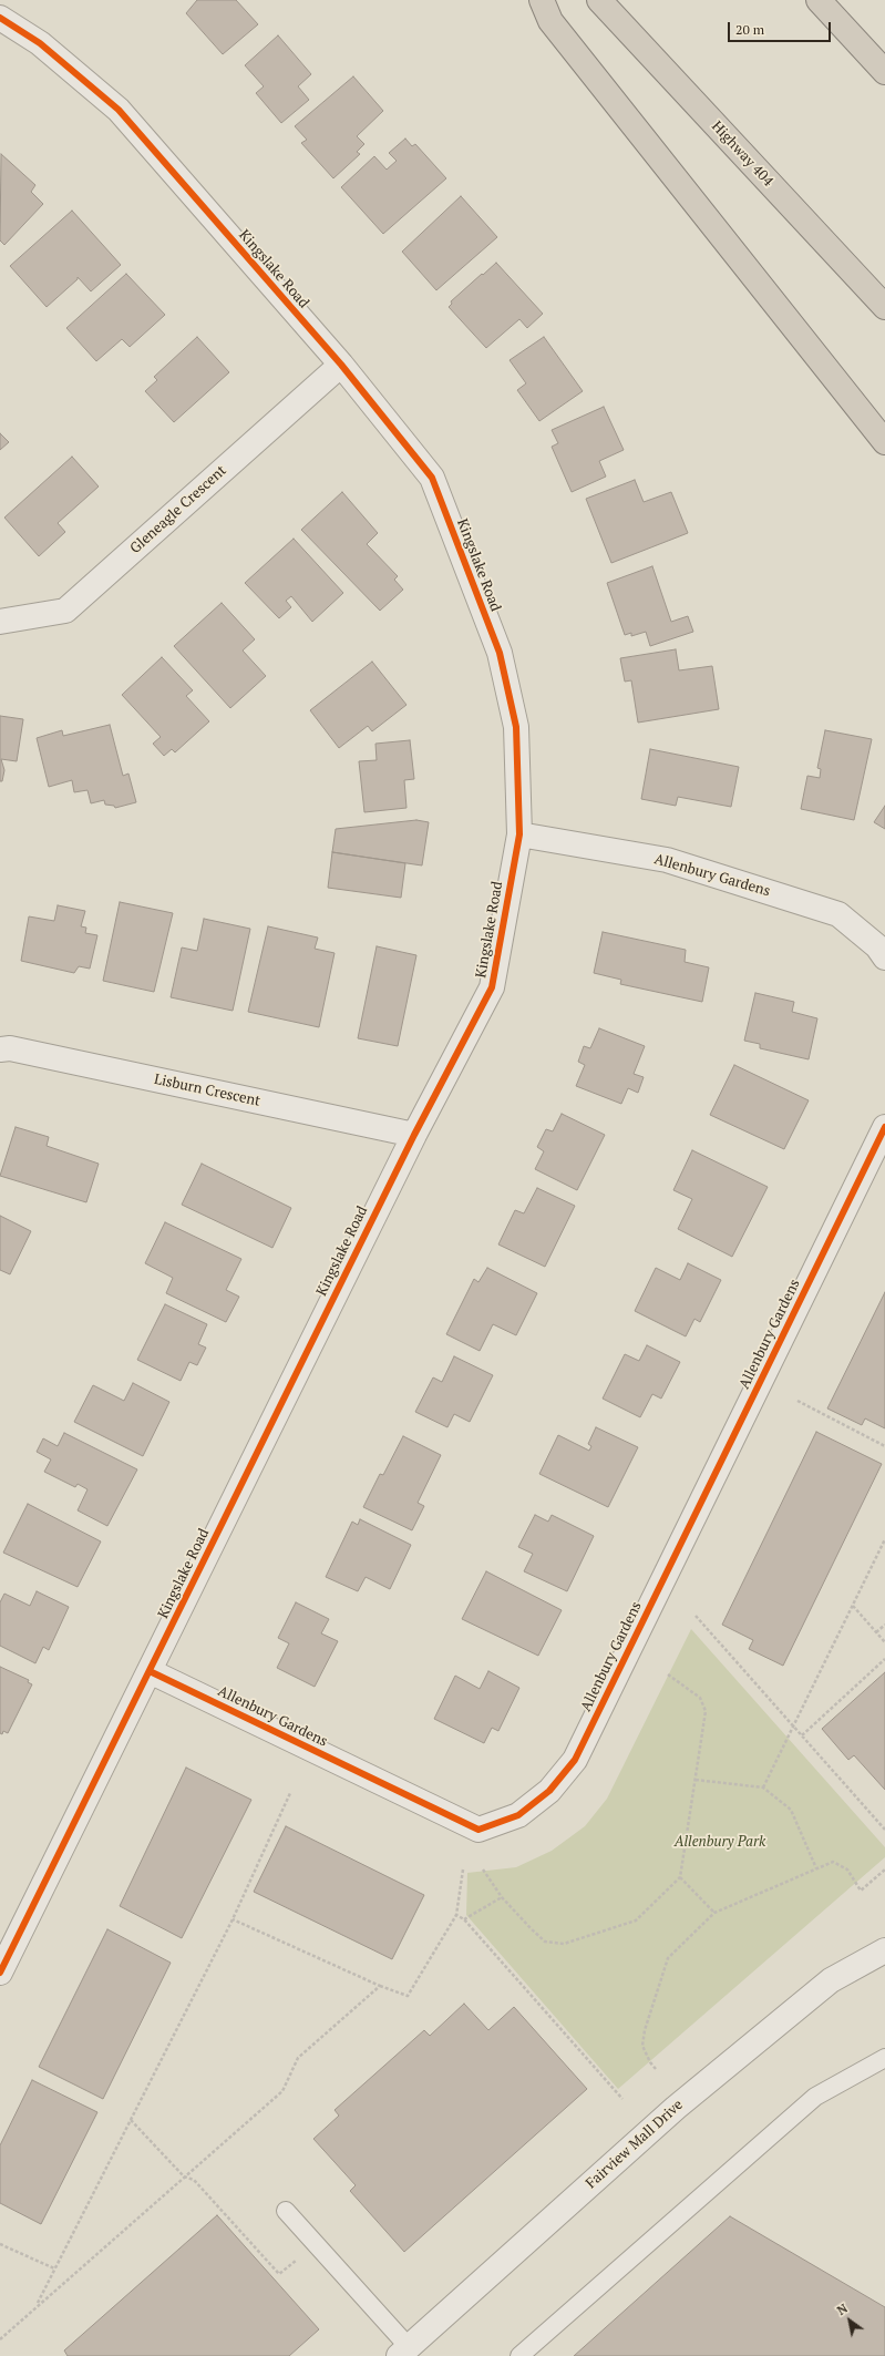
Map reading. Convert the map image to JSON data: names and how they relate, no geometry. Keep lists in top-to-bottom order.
{
  "streets": {
    "highway": ["Highway 404"],
    "street": [
      "Kingslake Road",
      "Gleneagle Crescent",
      "Allenbury Gardens",
      "Lisburn Crescent",
      "Fairview Mall Drive"
    ]
  },
  "crossings": [
    ["Kingslake Road", "Gleneagle Crescent"],
    ["Kingslake Road", "Allenbury Gardens"],
    ["Kingslake Road", "Lisburn Crescent"]
  ],
  "parks": ["Allenbury Park"],
  "scale_bar": "20 m",
  "north": "top left"
}
